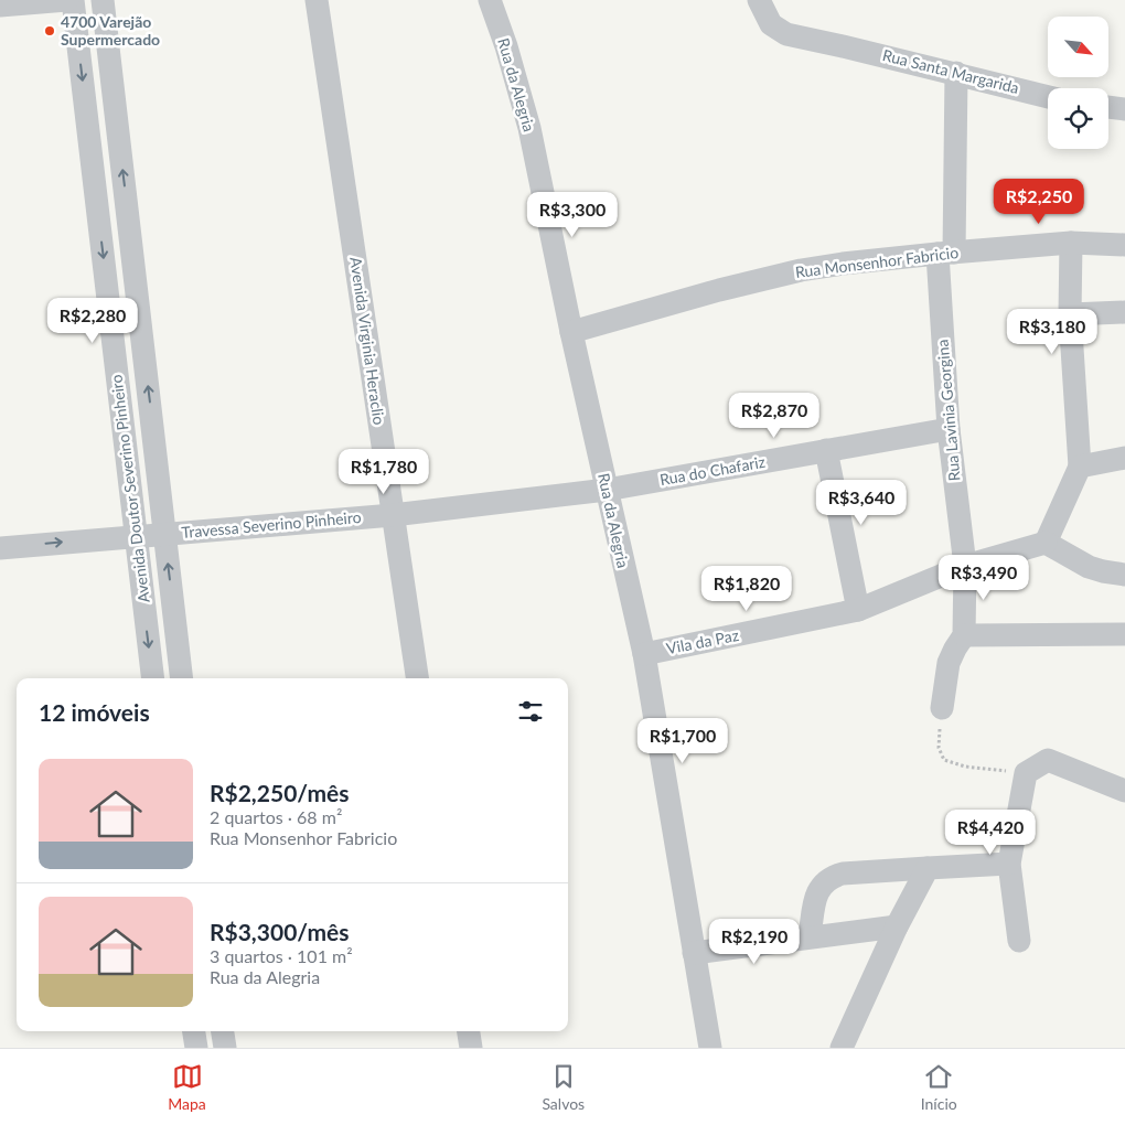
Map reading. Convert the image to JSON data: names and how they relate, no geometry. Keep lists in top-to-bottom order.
{
  "streets": {
    "street": [
      "Rua Santa Margarida",
      "Rua da Alegria",
      "Rua Monsenhor Fabricio",
      "Avenida Virginia Heraclio",
      "Rua Lavinia Georgina",
      "Rua do Chafariz",
      "Avenida Doutor Severino Pinheiro",
      "Travessa Severino Pinheiro",
      "Vila da Paz"
    ]
  },
  "crossings": [
    ["Rua Santa Margarida", "Rua Lavinia Georgina"],
    ["Rua da Alegria", "Rua Monsenhor Fabricio"],
    ["Rua da Alegria", "Rua do Chafariz"],
    ["Rua da Alegria", "Travessa Severino Pinheiro"],
    ["Rua da Alegria", "Vila da Paz"],
    ["Rua Monsenhor Fabricio", "Rua Lavinia Georgina"],
    ["Avenida Virginia Heraclio", "Travessa Severino Pinheiro"],
    ["Rua Lavinia Georgina", "Rua do Chafariz"],
    ["Rua Lavinia Georgina", "Vila da Paz"],
    ["Rua do Chafariz", "Travessa Severino Pinheiro"],
    ["Avenida Doutor Severino Pinheiro", "Travessa Severino Pinheiro"]
  ],
  "places": ["4700 Varejão Supermercado"],
  "north": "bottom right",
  "page": {
    "price": [
      "R$2,250",
      "R$3,300",
      "R$2,280",
      "R$3,180",
      "R$2,870",
      "R$1,780",
      "R$3,640",
      "R$3,490",
      "R$1,820",
      "R$1,700",
      "R$4,420",
      "R$2,190"
    ],
    "heading": "12 imóveis",
    "list": [
      {
        "name": "R$2,250/mês",
        "note": "2 quartos · 68 m² · Rua Monsenhor Fabricio"
      },
      {
        "name": "R$3,300/mês",
        "note": "3 quartos · 101 m² · Rua da Alegria"
      }
    ],
    "tabs": ["Mapa", "Salvos", "Início"]
  }
}
